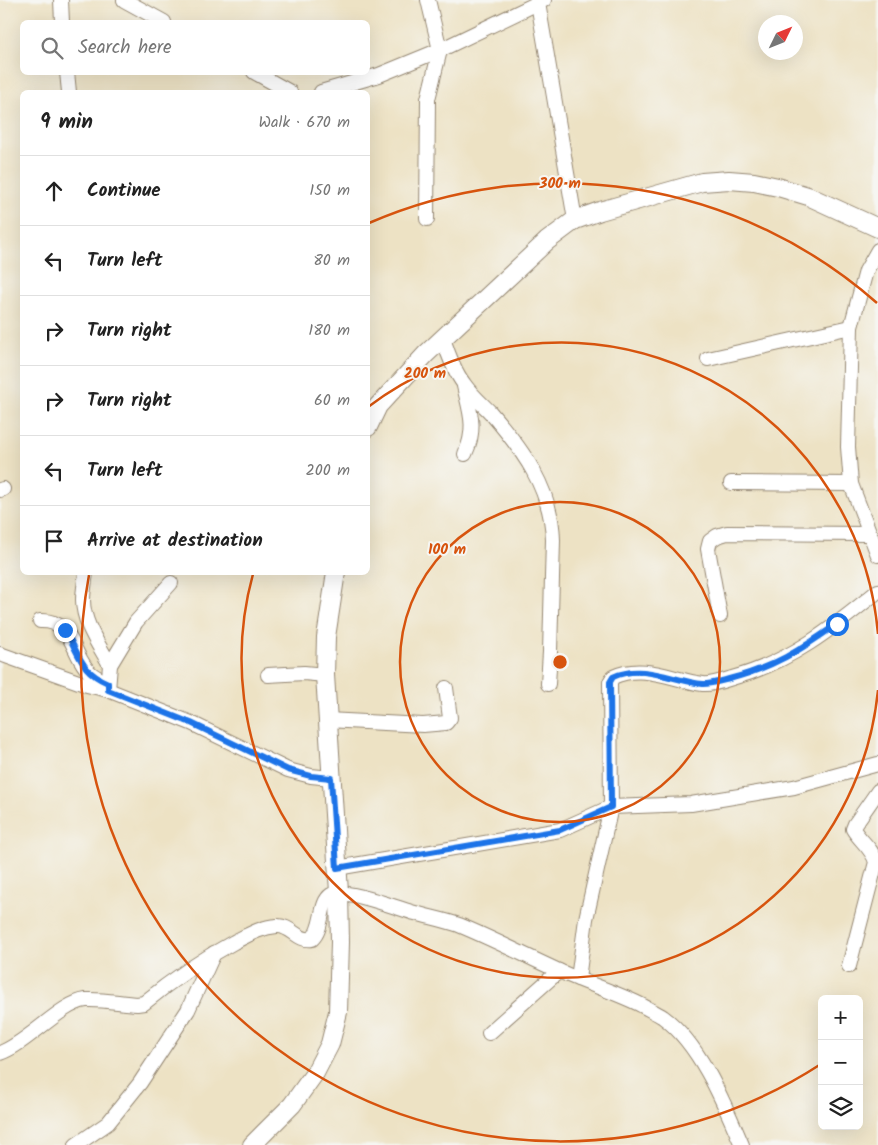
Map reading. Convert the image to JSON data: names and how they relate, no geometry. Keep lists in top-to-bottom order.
{
  "north": "top right",
  "page": {
    "search": "Search here",
    "heading": ["9 min", "Walk · 670 m"],
    "list": [
      ["Continue", "150 m"],
      ["Turn left", "80 m"],
      ["Turn right", "180 m"],
      ["Turn right", "60 m"],
      ["Turn left", "200 m"],
      "Arrive at destination"
    ],
    "map_buttons": ["+", "−"]
  },
  "rings": ["300 m", "200 m", "100 m"]
}
